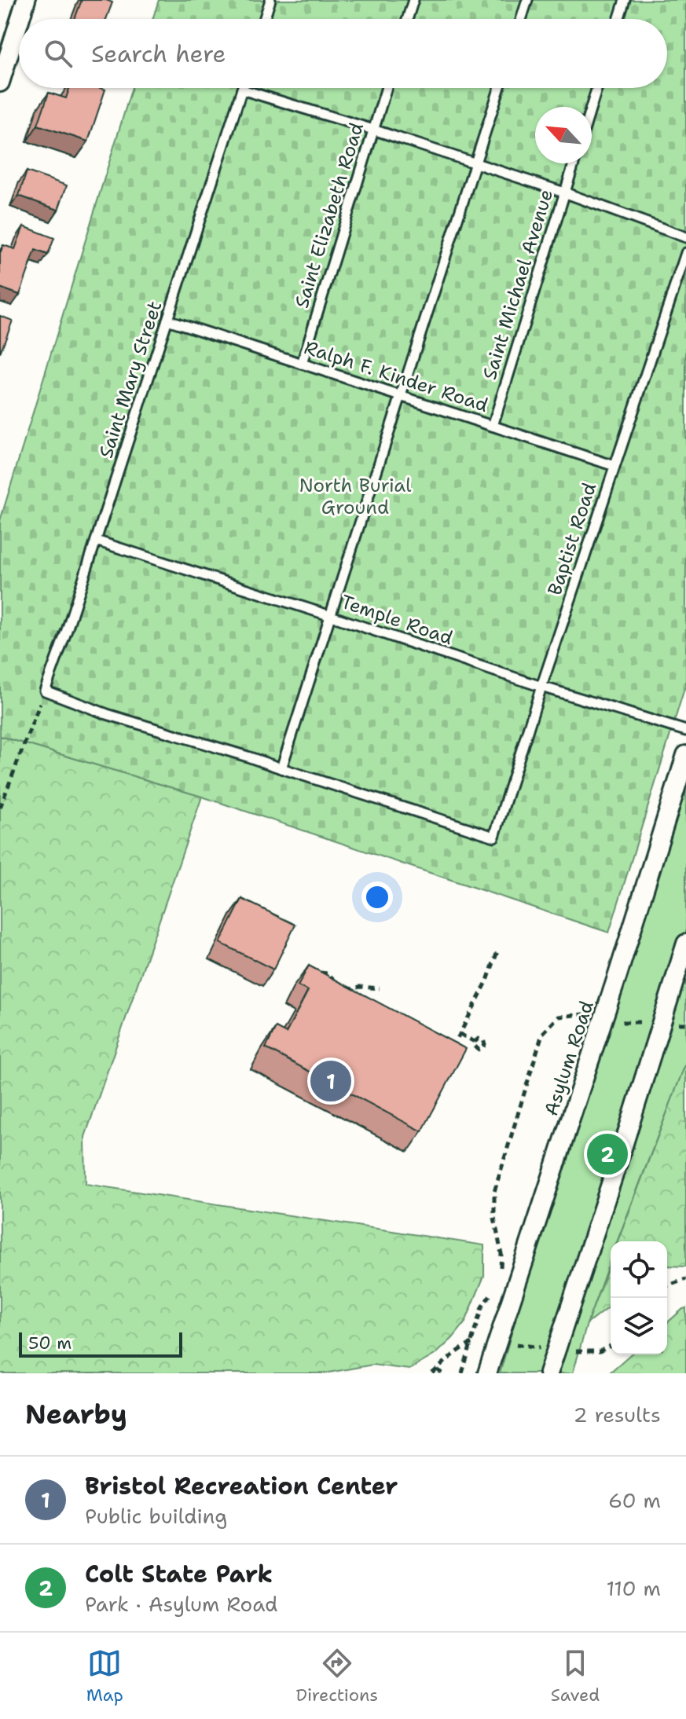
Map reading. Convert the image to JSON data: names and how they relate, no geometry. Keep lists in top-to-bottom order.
{
  "streets": {
    "street": ["Asylum Road"],
    "lane": [
      "Saint Elizabeth Road",
      "Saint Michael Avenue",
      "Ralph F. Kinder Road",
      "Saint Mary Street",
      "Baptist Road",
      "Temple Road"
    ]
  },
  "crossings": [
    ["Saint Elizabeth Road", "Ralph F. Kinder Road"],
    ["Saint Michael Avenue", "Ralph F. Kinder Road"],
    ["Ralph F. Kinder Road", "Saint Mary Street"],
    ["Ralph F. Kinder Road", "Baptist Road"],
    ["Saint Mary Street", "Temple Road"],
    ["Baptist Road", "Temple Road"]
  ],
  "parks": ["North Burial Ground"],
  "scale_bar": "50 m",
  "north": "top left",
  "page": {
    "search": "Search here",
    "pins": ["1", "2"],
    "scale": "50 m",
    "heading": ["Nearby", "2 results"],
    "list": [
      {
        "mark": "1",
        "name": "Bristol Recreation Center",
        "note": "Public building",
        "value": "60 m"
      },
      {
        "mark": "2",
        "name": "Colt State Park",
        "note": "Park · Asylum Road",
        "value": "110 m"
      }
    ],
    "nav": ["Map", "Directions", "Saved"]
  }
}
